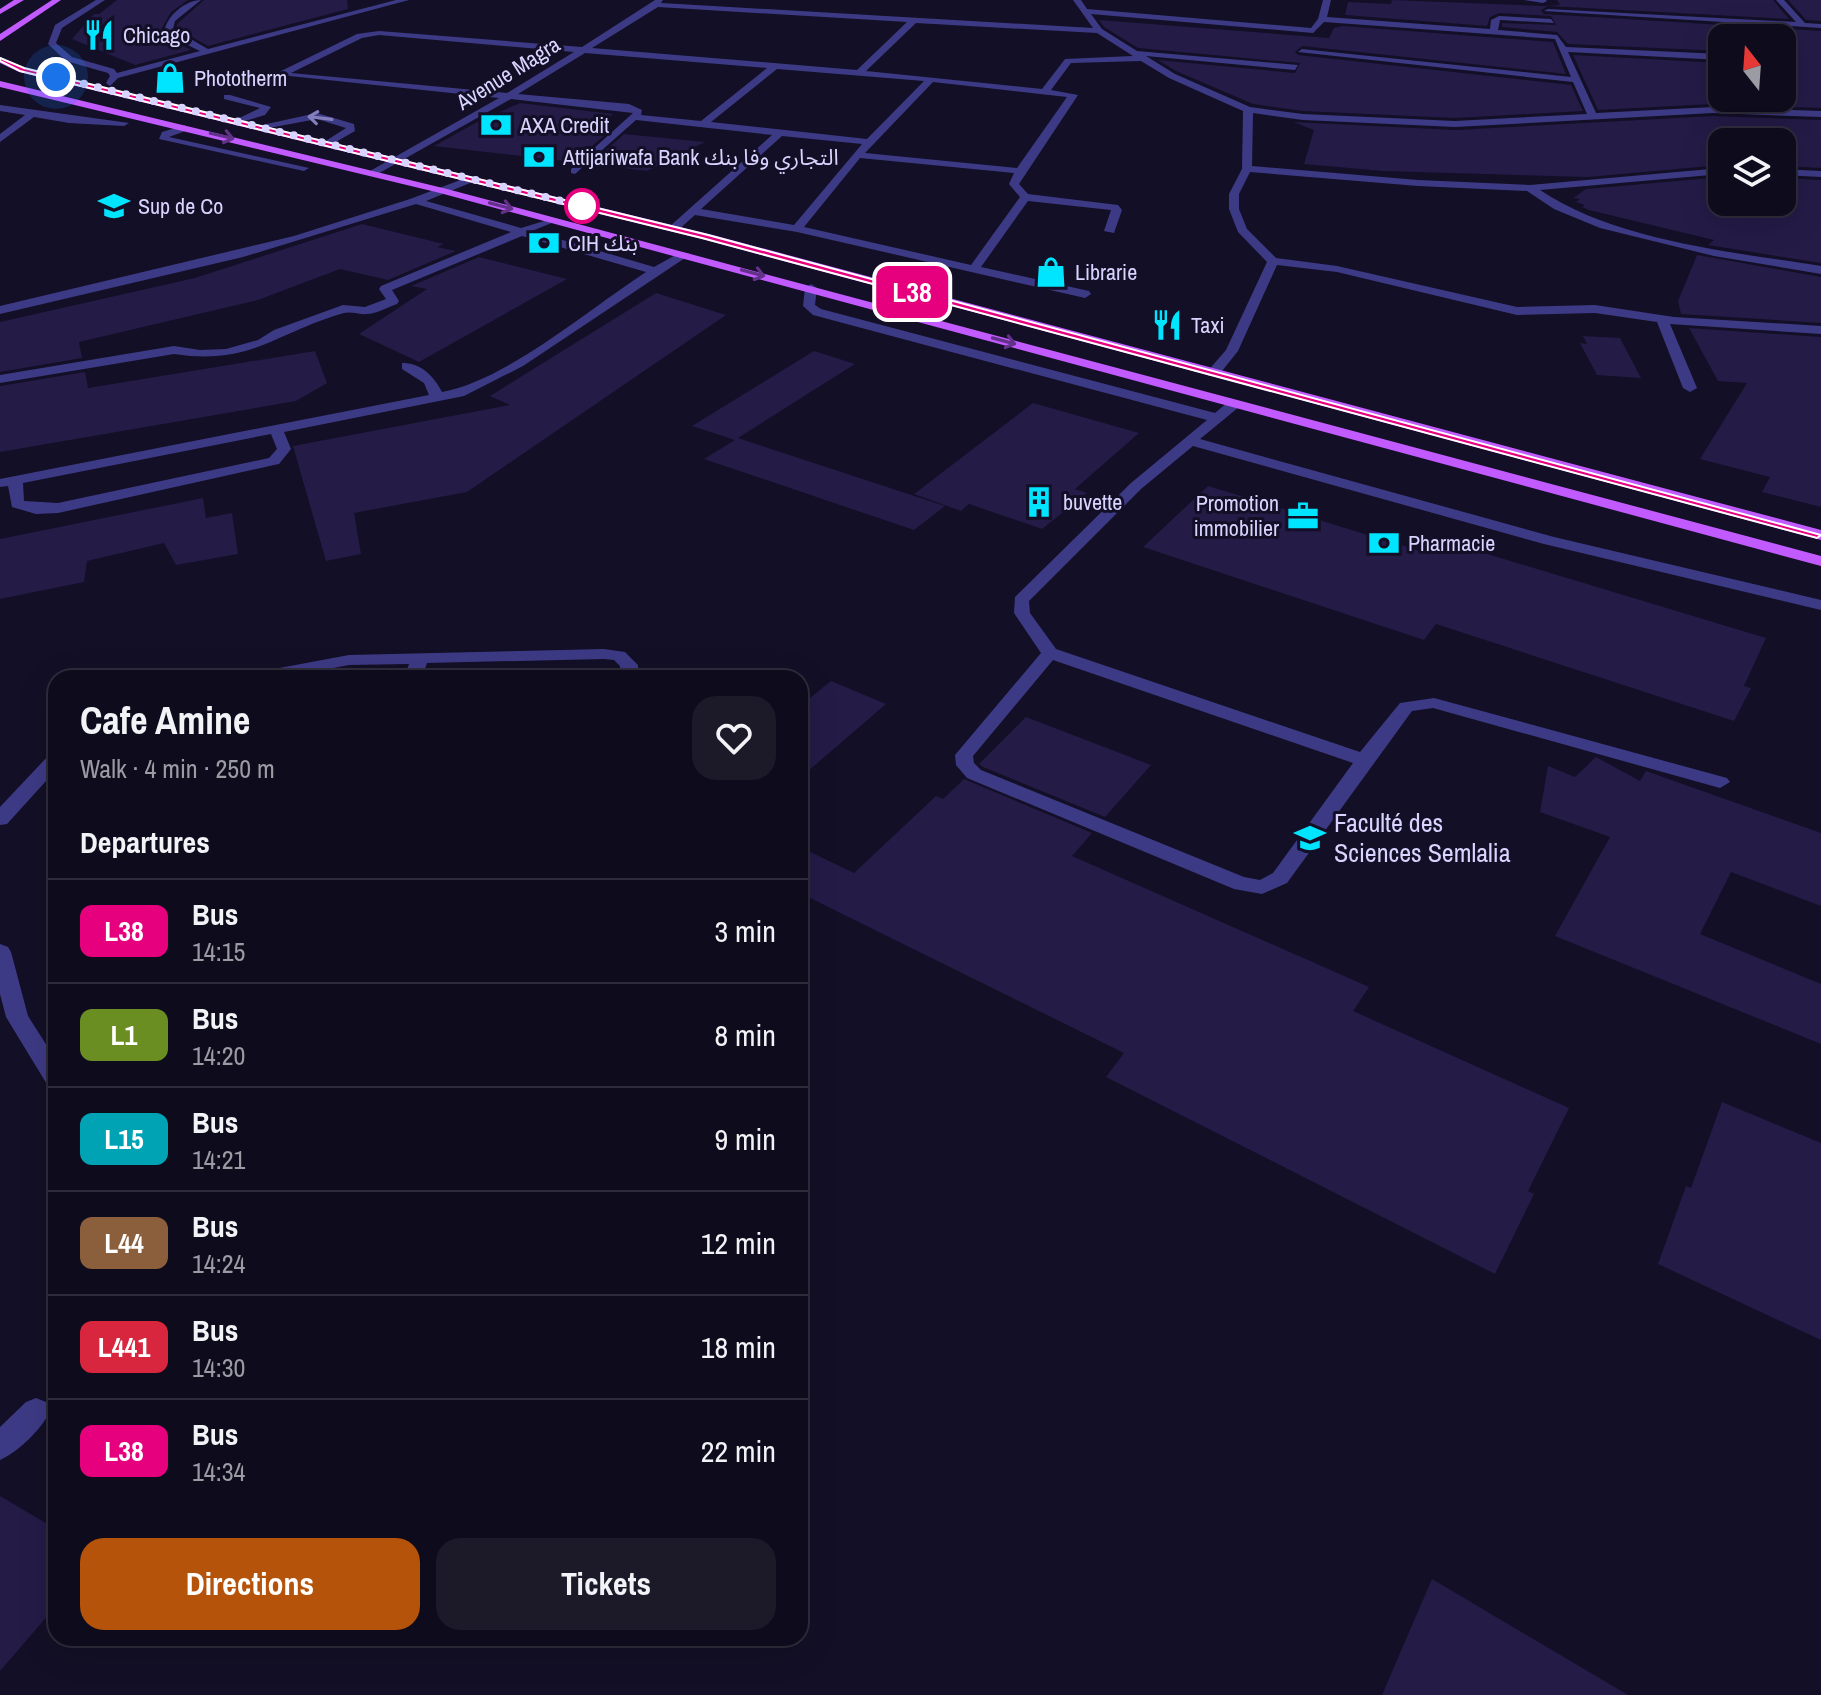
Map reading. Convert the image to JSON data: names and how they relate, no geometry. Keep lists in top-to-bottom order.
{
  "streets": {
    "street": ["Avenue Magra"]
  },
  "places": {
    "restaurant": ["Chicago", "Taxi"],
    "shop": ["Phototherm", "Librarie"],
    "bank": [
      "AXA Credit",
      "Attijariwafa Bank التجاري وفا بنك",
      "CIH بنك",
      "Pharmacie"
    ],
    "school or university": ["Sup de Co", "Faculté des Sciences Semlalia"],
    "building": ["buvette"],
    "office": ["Promotion immobilier"]
  },
  "lines": ["bus line L38"],
  "north": "top",
  "page": {
    "on_map": "L38",
    "heading": [
      ["Cafe Amine", "Walk · 4 min · 250 m"],
      "Departures"
    ],
    "list": [
      {
        "mark": "L38",
        "name": "Bus",
        "note": "14:15",
        "value": "3 min"
      },
      {
        "mark": "L1",
        "name": "Bus",
        "note": "14:20",
        "value": "8 min"
      },
      {
        "mark": "L15",
        "name": "Bus",
        "note": "14:21",
        "value": "9 min"
      },
      {
        "mark": "L44",
        "name": "Bus",
        "note": "14:24",
        "value": "12 min"
      },
      {
        "mark": "L441",
        "name": "Bus",
        "note": "14:30",
        "value": "18 min"
      },
      {
        "mark": "L38",
        "name": "Bus",
        "note": "14:34",
        "value": "22 min"
      }
    ],
    "buttons": ["Directions", "Tickets"]
  }
}
